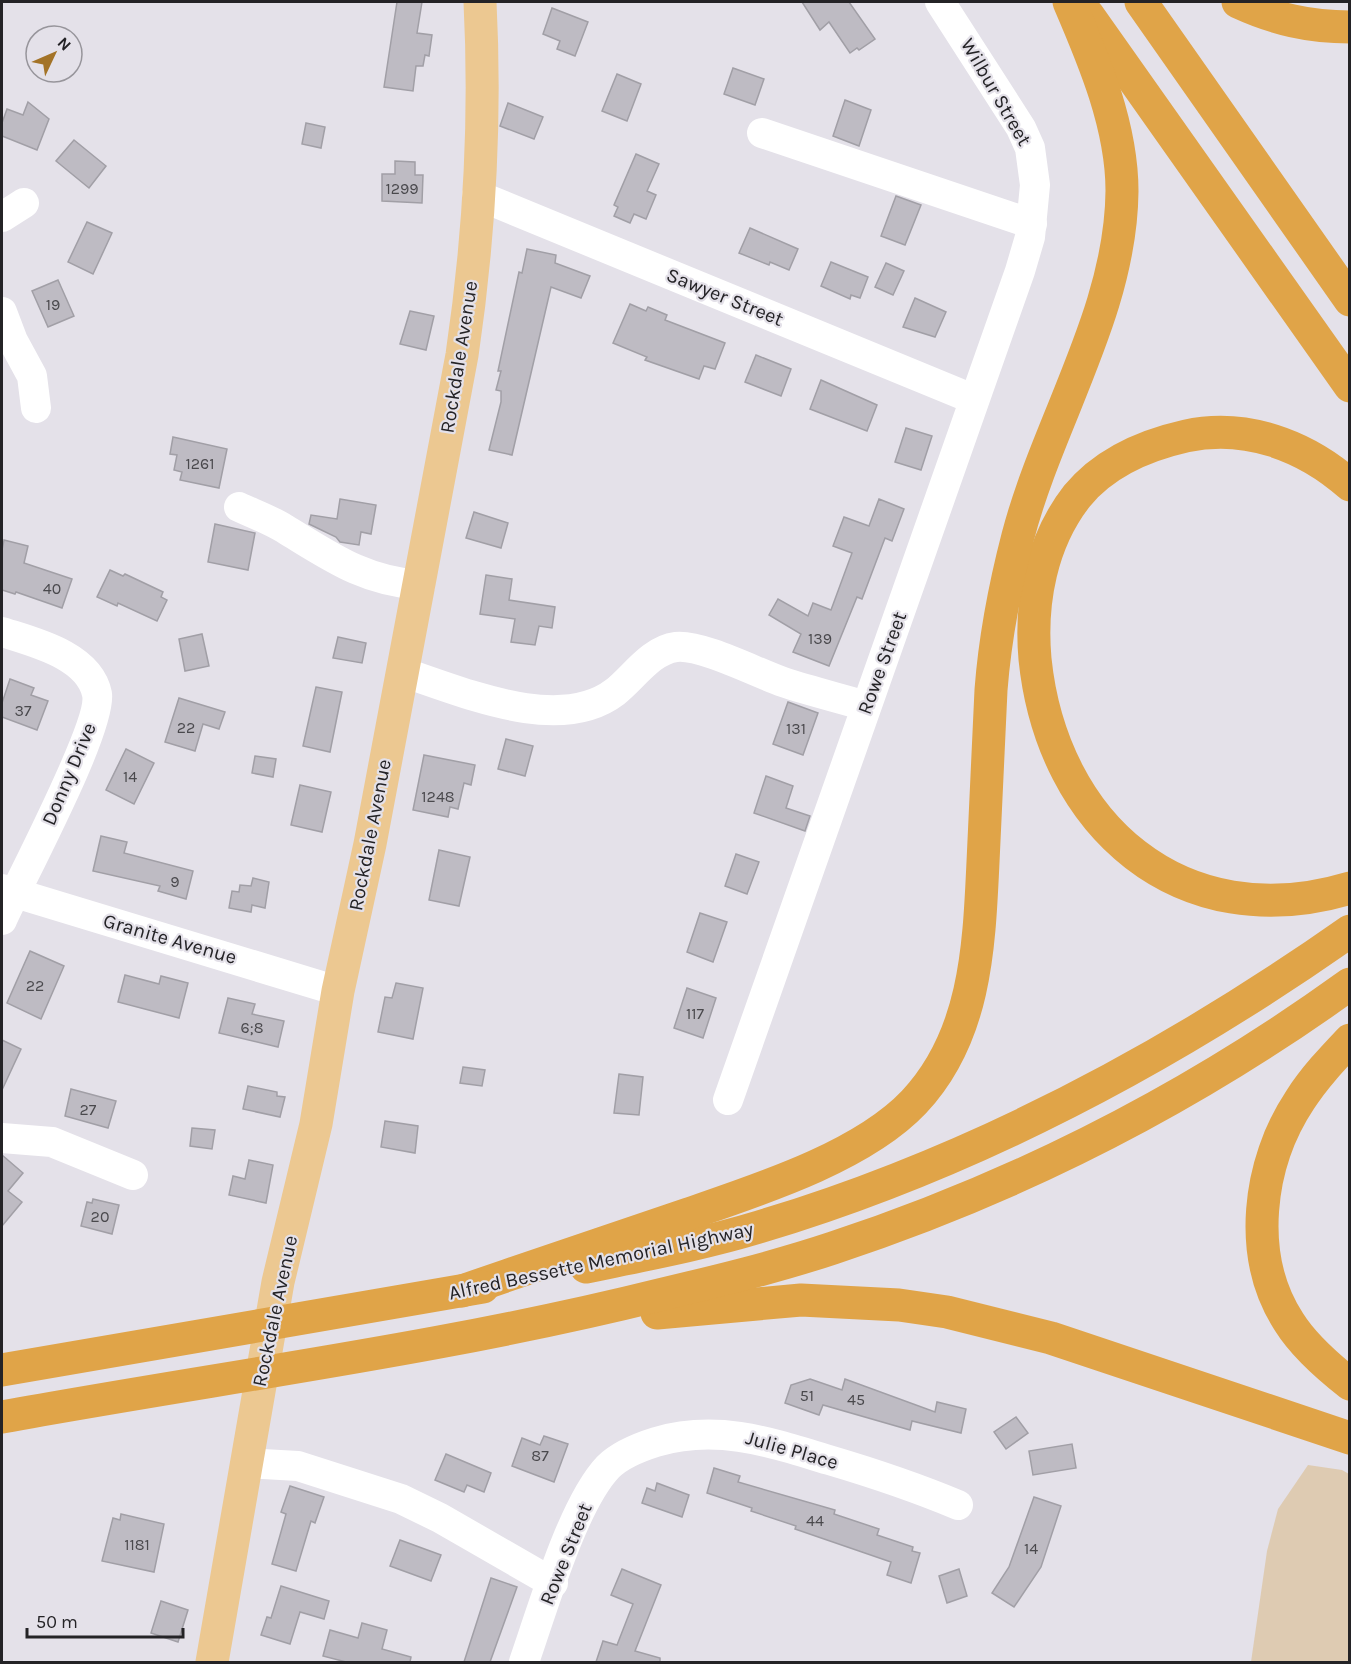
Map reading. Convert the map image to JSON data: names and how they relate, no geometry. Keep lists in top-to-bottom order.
{
  "streets": {
    "highway": ["Alfred Bessette Memorial Highway"],
    "main road": ["Rockdale Avenue"],
    "street": [
      "Wilbur Street",
      "Sawyer Street",
      "Rowe Street",
      "Donny Drive",
      "Granite Avenue",
      "Julie Place"
    ]
  },
  "crossings": [
    ["Wilbur Street", "Rowe Street"],
    ["Sawyer Street", "Rockdale Avenue"],
    ["Sawyer Street", "Rowe Street"],
    ["Rockdale Avenue", "Granite Avenue"],
    ["Rowe Street", "Julie Place"],
    ["Donny Drive", "Granite Avenue"]
  ],
  "house_numbers": [
    "1299",
    "19",
    "1261",
    "40",
    "139",
    "37",
    "22",
    "131",
    "14",
    "1248",
    "9",
    "22",
    "117",
    "6;8",
    "27",
    "20",
    "51",
    "45",
    "87",
    "44",
    "1181",
    "14"
  ],
  "scale_bar": "50 m",
  "north": "top right"
}
